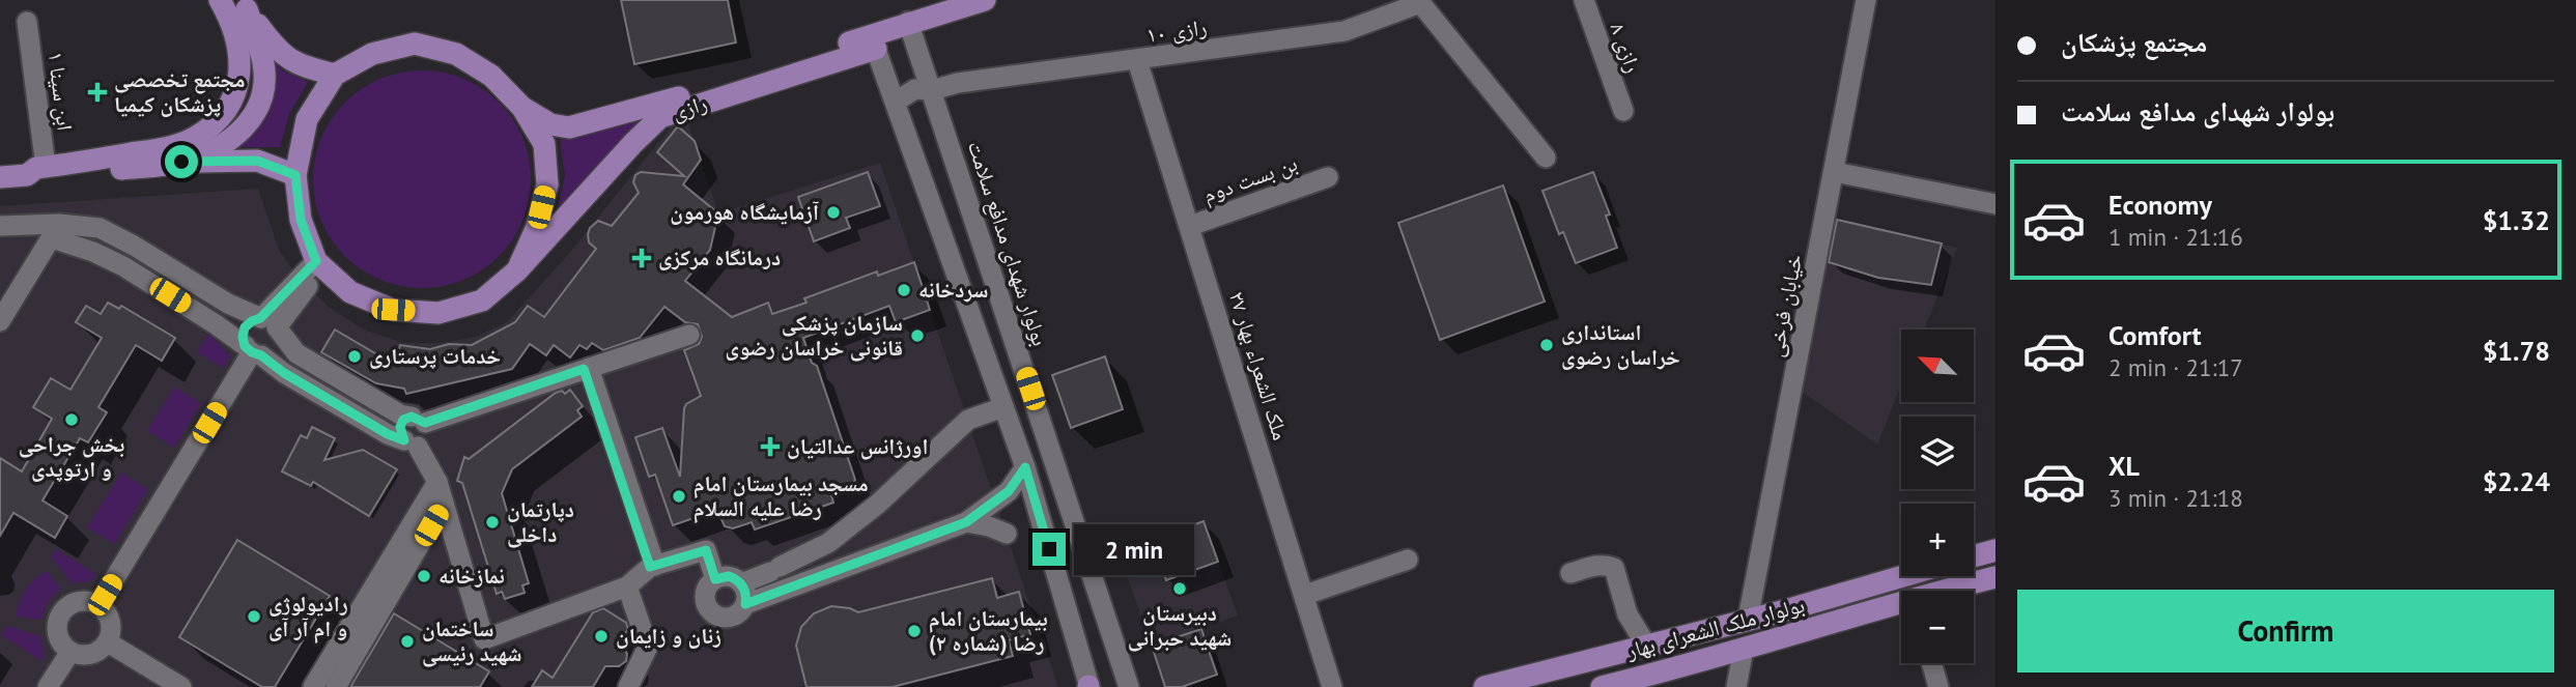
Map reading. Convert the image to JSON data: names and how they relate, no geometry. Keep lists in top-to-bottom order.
{
  "streets": {
    "main road": ["رازی", "بولوار ملک الشعرای بهار"],
    "street": [
      "رازی ۱۰",
      "رازی ۸",
      "ابن سینا ۱",
      "بن بست دوم",
      "بولوار شهدای مدافع سلامت",
      "خیابان فرخی",
      "ملک الشعراء بهار ۲۷"
    ]
  },
  "crossings": [
    ["رازی ۱۰", "بولوار شهدای مدافع سلامت"],
    ["رازی ۱۰", "ملک الشعراء بهار ۲۷"],
    ["بن بست دوم", "ملک الشعراء بهار ۲۷"],
    ["خیابان فرخی", "بولوار ملک الشعرای بهار"]
  ],
  "places": {
    "health": ["مجتمع تخصصی پزشکان کیمیا", "درمانگاه مرکزی", "اورژانس عدالتیان"],
    "other": [
      "آزمایشگاه هورمون",
      "سردخانه",
      "سازمان پزشکی قانونی خراسان رضوی",
      "استانداری خراسان رضوی",
      "خدمات پرستاری",
      "بخش جراحی و ارتوپدی",
      "مسجد بیمارستان امام رضا علیه السلام",
      "دپارتمان داخلی",
      "نمازخانه",
      "دبیرستان شهید حبرانی",
      "رادیولوژی و ام آر آی",
      "بیمارستان امام رضا (شماره ۲)",
      "زنان و زایمان",
      "ساختمان شهید رئیسی"
    ]
  },
  "north": "top left",
  "page": {
    "banner": ["مجتمع پزشکان", "بولوار شهدای مدافع سلامت"],
    "list": [
      {
        "name": "Economy",
        "note": "1 min · 21:16",
        "value": "$1.32"
      },
      {
        "name": "Comfort",
        "note": "2 min · 21:17",
        "value": "$1.78"
      },
      {
        "name": "XL",
        "note": "3 min · 21:18",
        "value": "$2.24"
      }
    ],
    "map_buttons": ["+", "−"],
    "bubble": "2 min",
    "buttons": "Confirm"
  }
}
